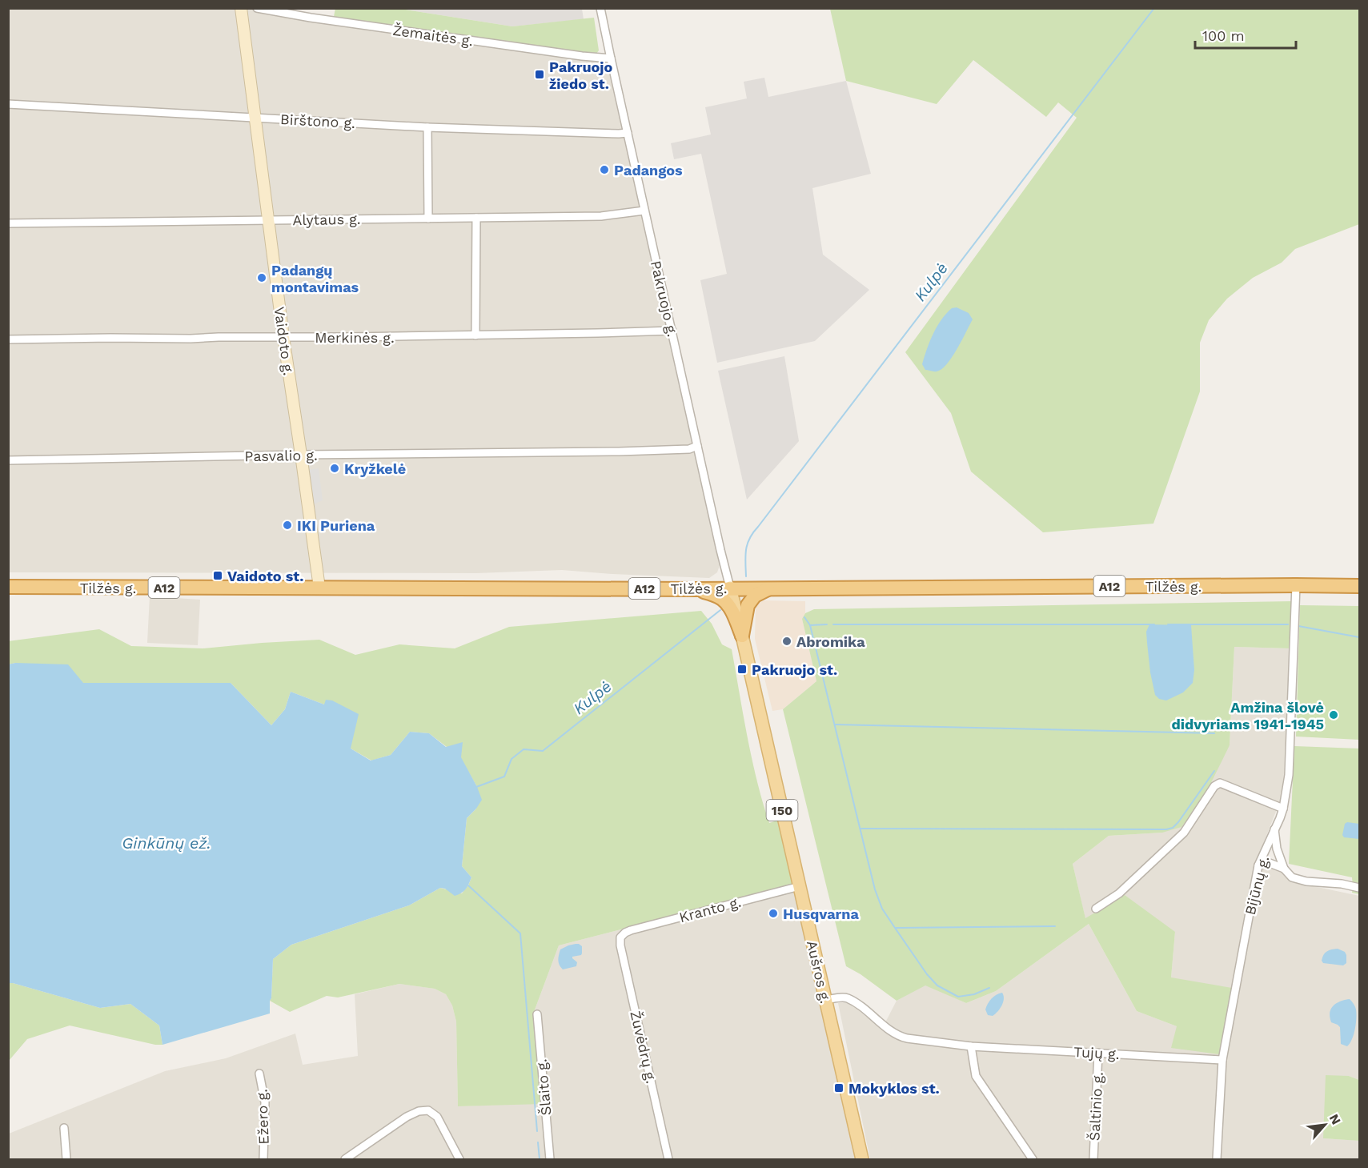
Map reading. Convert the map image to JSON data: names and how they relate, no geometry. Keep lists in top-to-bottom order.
{
  "streets": {
    "highway": ["A12", "Tilžės g."],
    "main road": ["Vaidoto g.", "150", "Aušros g."],
    "street": [
      "Žemaitės g.",
      "Birštono g.",
      "Alytaus g.",
      "Pakruojo g.",
      "Merkinės g.",
      "Pasvalio g.",
      "Bijūnų g.",
      "Kranto g.",
      "Žuvėdrų g.",
      "Tujų g.",
      "Šlaito g.",
      "Šaltinio g.",
      "Ežero g."
    ]
  },
  "crossings": [
    ["Žemaitės g.", "Pakruojo g."],
    ["Birštono g.", "Pakruojo g."],
    ["Birštono g.", "Vaidoto g."],
    ["Alytaus g.", "Pakruojo g."],
    ["Alytaus g.", "Vaidoto g."],
    ["Pakruojo g.", "Merkinės g."],
    ["Pakruojo g.", "Pasvalio g."],
    ["Pakruojo g.", "Tilžės g."],
    ["Pakruojo g.", "Aušros g."],
    ["Merkinės g.", "Vaidoto g."],
    ["Vaidoto g.", "Pasvalio g."],
    ["Vaidoto g.", "Tilžės g."],
    ["Tilžės g.", "Bijūnų g."],
    ["Tilžės g.", "Aušros g."],
    ["Bijūnų g.", "Tujų g."],
    ["Kranto g.", "Aušros g."],
    ["Kranto g.", "Žuvėdrų g."],
    ["Aušros g.", "Tujų g."],
    ["Tujų g.", "Šaltinio g."]
  ],
  "water": ["Kulpė", "Ginkūnų ež."],
  "places": {
    "transit": [
      "Pakruojo žiedo st.",
      "Vaidoto st.",
      "Pakruojo st.",
      "Mokyklos st."
    ],
    "other": [
      "Padangos",
      "Padangų montavimas",
      "Kryžkelė",
      "IKI Puriena",
      "Abromika",
      "Amžina šlovė didvyriams 1941-1945",
      "Husqvarna"
    ]
  },
  "scale_bar": "100 m",
  "north": "top right"
}
